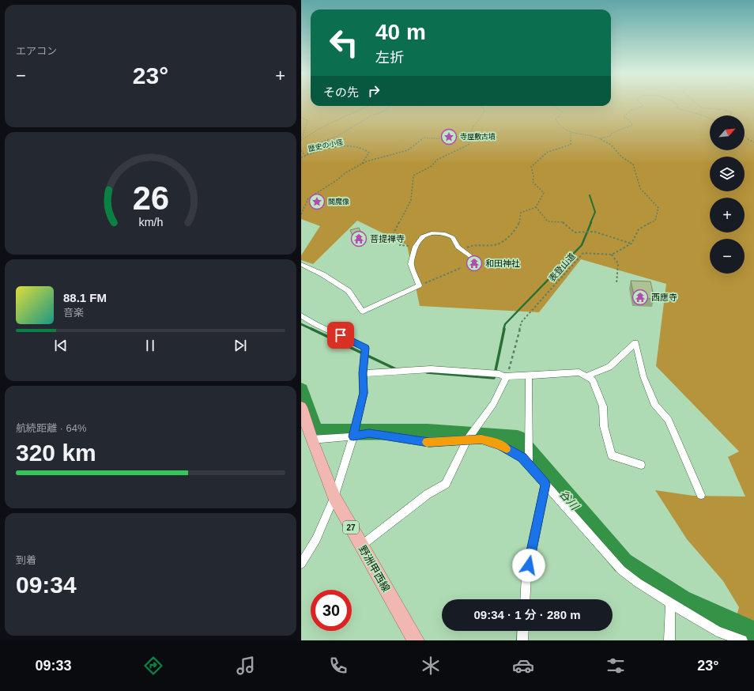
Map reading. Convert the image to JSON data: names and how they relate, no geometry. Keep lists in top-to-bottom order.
{
  "streets": {
    "main road": ["27", "野洲甲西線"],
    "path": ["歴史の小径", "表登山道"]
  },
  "water": ["谷川"],
  "places": {
    "place": ["寺屋敷古墳", "閻魔像"],
    "temple": ["菩提禅寺", "和田神社", "西應寺"]
  },
  "north": "top right",
  "page": {
    "tile": [
      "エアコン",
      ["航続距離 · 64%", "320 km"],
      ["到着", "09:34"]
    ],
    "turn": ["40 m", "左折"],
    "heat": ["−", "23°", "+"],
    "then": "その先",
    "map_buttons": ["+", "−"],
    "song": ["88.1 FM", "音楽"],
    "limit": "30",
    "trip": "09:34 · 1 分 · 280 m",
    "tabs": ["09:33", "23°"],
    "gauge": ["26", "km/h"]
  }
}
